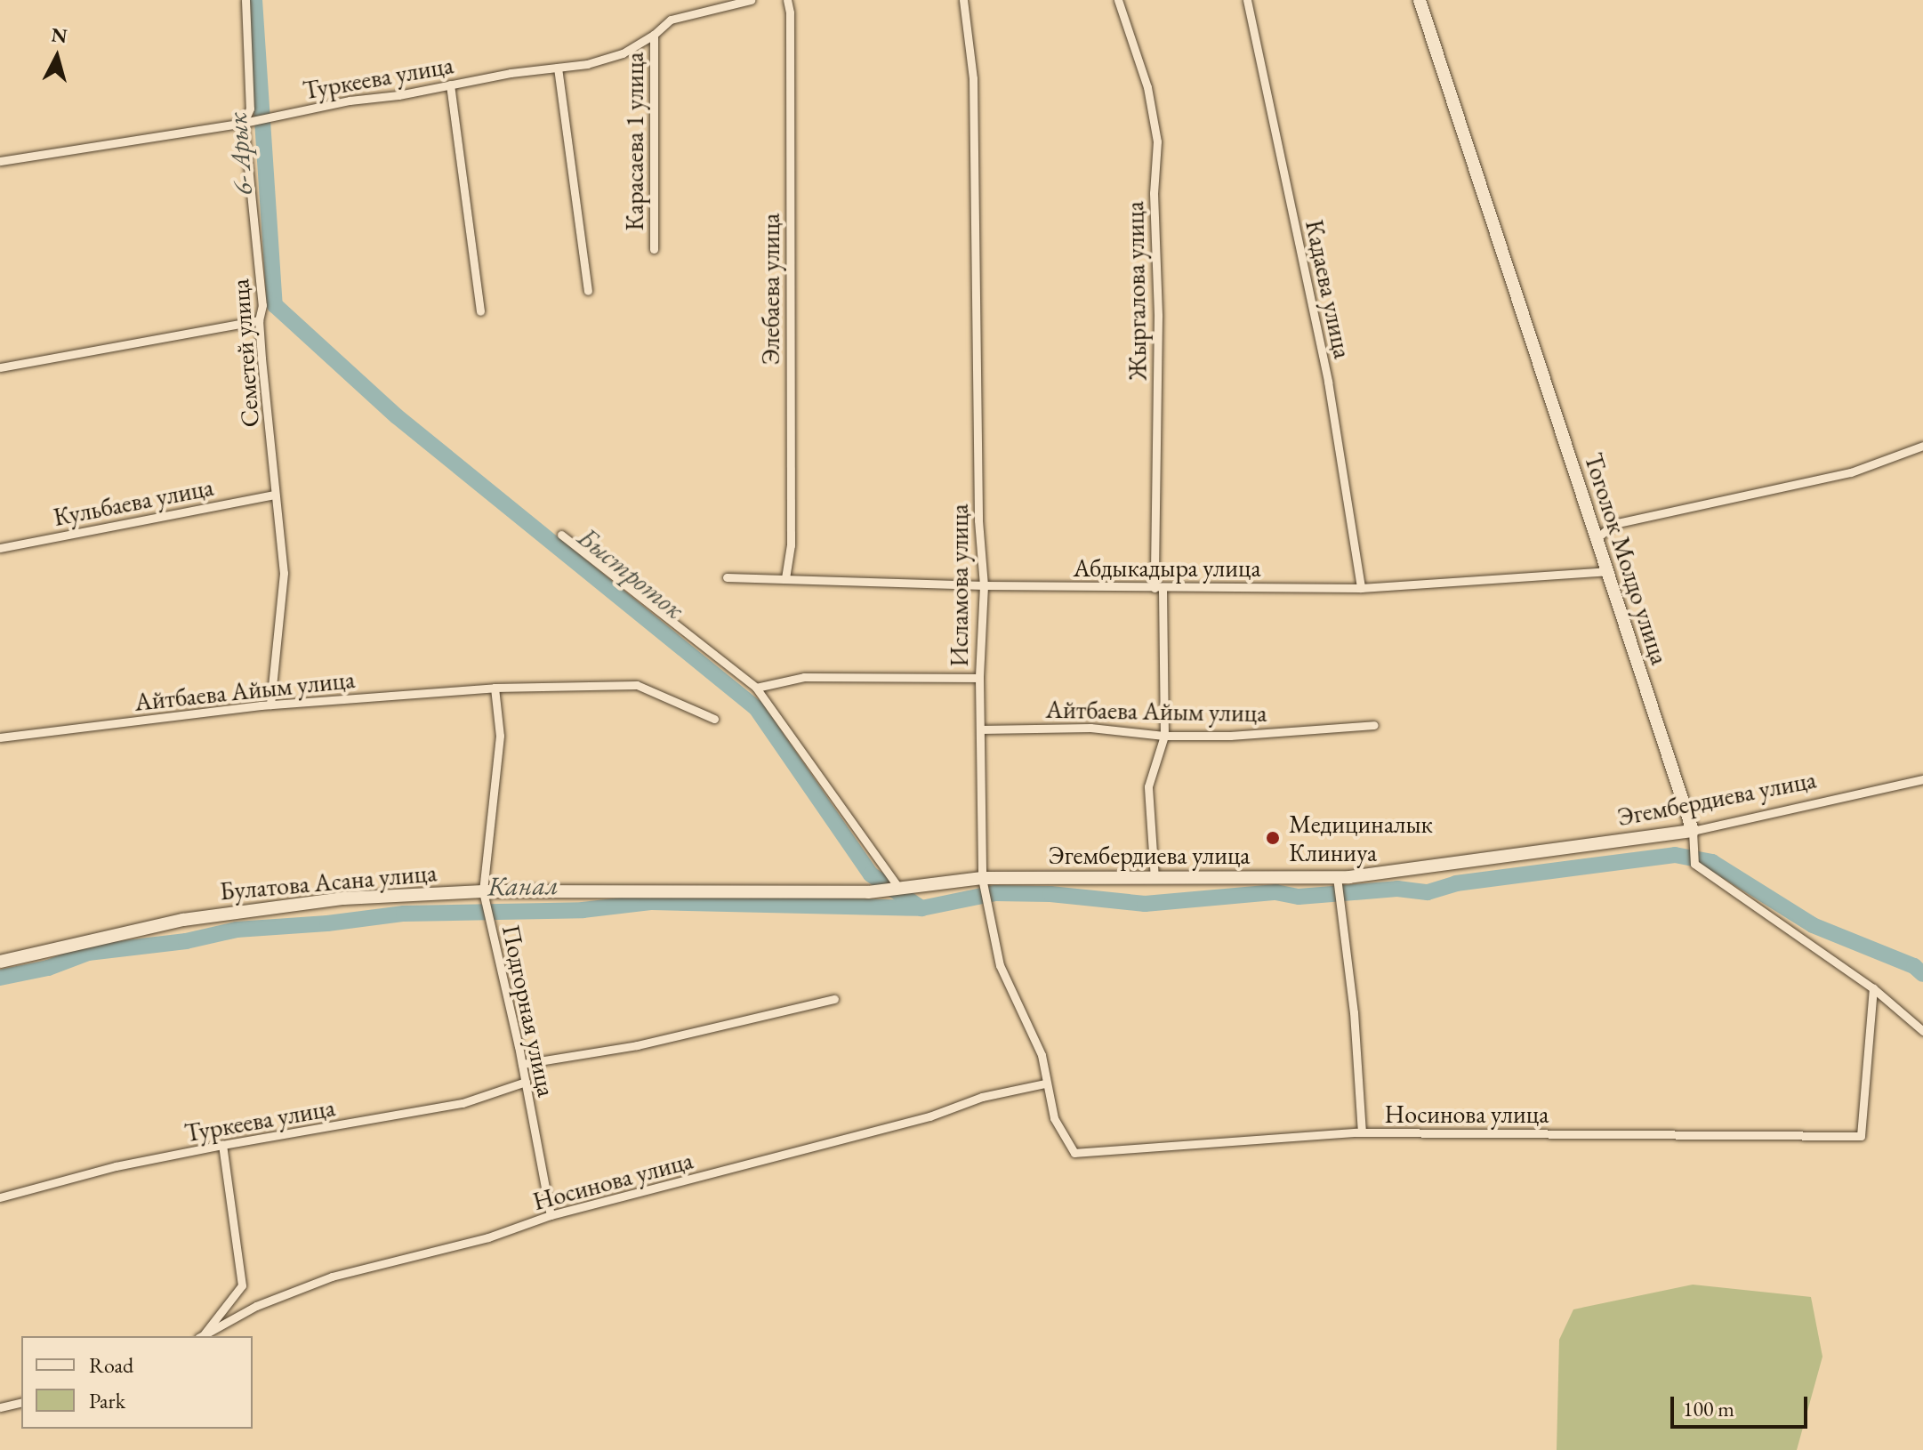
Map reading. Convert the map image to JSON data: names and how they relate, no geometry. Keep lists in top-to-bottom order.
{
  "streets": {
    "street": [
      "Туркеева улица",
      "Карасаева 1 улица",
      "Элебаева улица",
      "Кадаева улица",
      "Жыргалова улица",
      "Семетей улица",
      "Кульбаева улица",
      "Тоголок Молдо улица",
      "Абдыкадыра улица",
      "Исламова улица",
      "Айтбаева Айым улица",
      "Эгембердиева улица",
      "Булатова Асана улица",
      "Подгорная улица",
      "Носинова улица"
    ]
  },
  "crossings": [
    ["Туркеева улица", "Карасаева 1 улица"],
    ["Туркеева улица", "Семетей улица"],
    ["Туркеева улица", "Подгорная улица"],
    ["Элебаева улица", "Абдыкадыра улица"],
    ["Кадаева улица", "Абдыкадыра улица"],
    ["Жыргалова улица", "Абдыкадыра улица"],
    ["Жыргалова улица", "Айтбаева Айым улица"],
    ["Жыргалова улица", "Эгембердиева улица"],
    ["Семетей улица", "Кульбаева улица"],
    ["Семетей улица", "Айтбаева Айым улица"],
    ["Тоголок Молдо улица", "Абдыкадыра улица"],
    ["Тоголок Молдо улица", "Эгембердиева улица"],
    ["Тоголок Молдо улица", "Носинова улица"],
    ["Абдыкадыра улица", "Исламова улица"],
    ["Исламова улица", "Айтбаева Айым улица"],
    ["Исламова улица", "Эгембердиева улица"],
    ["Исламова улица", "Носинова улица"],
    ["Айтбаева Айым улица", "Подгорная улица"],
    ["Эгембердиева улица", "Булатова Асана улица"],
    ["Булатова Асана улица", "Подгорная улица"],
    ["Подгорная улица", "Носинова улица"]
  ],
  "water": ["6- Арык", "Быстроток", "Канал"],
  "places": ["Медициналык Клиниуа"],
  "legend": ["Road", "Park"],
  "scale_bar": "100 m",
  "north": "top"
}
